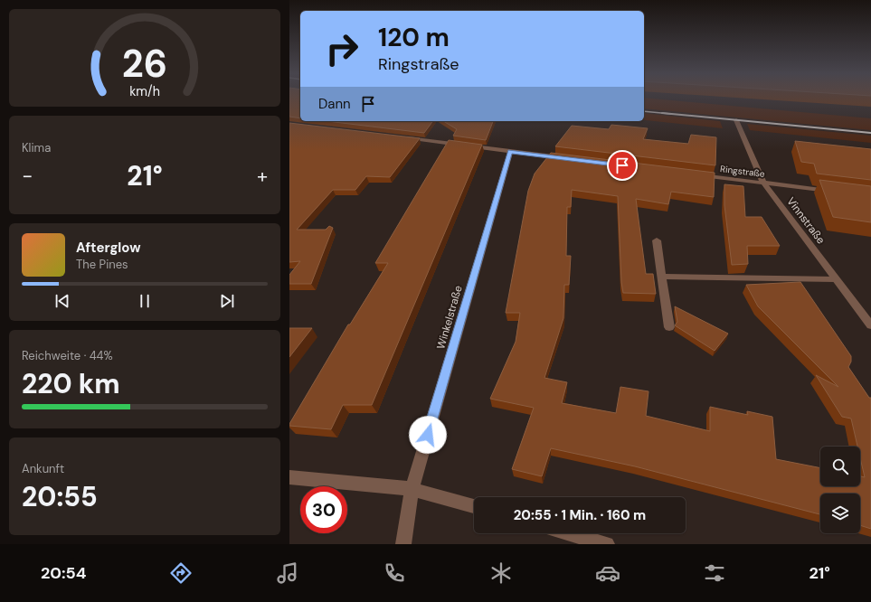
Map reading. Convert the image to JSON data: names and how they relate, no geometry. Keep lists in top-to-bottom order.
{
  "streets": {
    "street": ["Ringstraße", "Vinnstraße", "Winkelstraße"]
  },
  "crossings": [
    ["Ringstraße", "Vinnstraße"]
  ],
  "page": {
    "turn": ["120 m", "Ringstraße"],
    "then": "Dann",
    "tile": [
      "Klima",
      ["Reichweite · 44%", "220 km"],
      ["Ankunft", "20:55"]
    ],
    "heat": ["−", "21°", "+"],
    "song": ["Afterglow", "The Pines"],
    "limit": "30",
    "trip": "20:55 · 1 Min. · 160 m",
    "tabs": ["20:54", "21°"],
    "gauge": ["26", "km/h"]
  }
}
